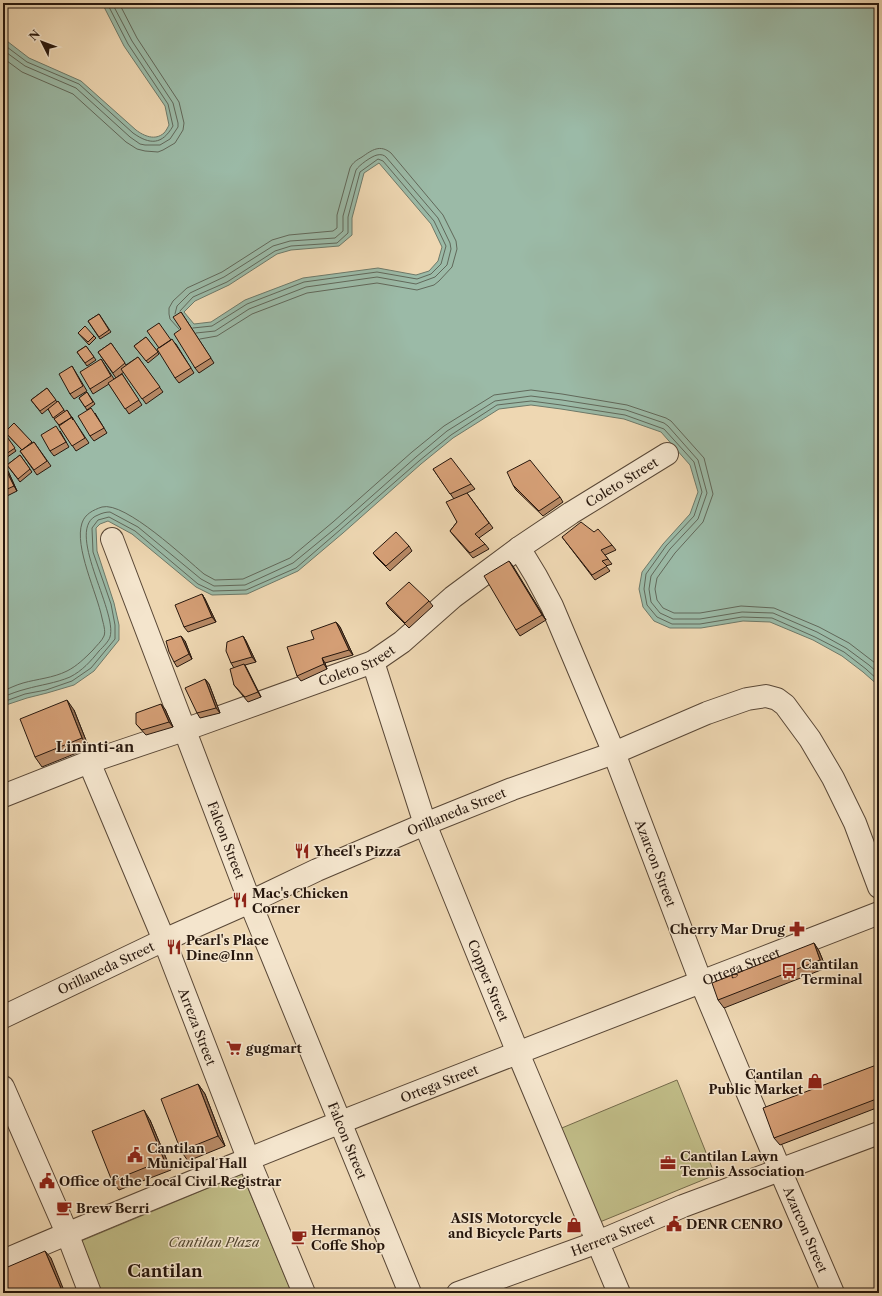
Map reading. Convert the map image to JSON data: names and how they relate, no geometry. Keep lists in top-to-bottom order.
{
  "streets": {
    "street": [
      "Coleto Street",
      "Orillaneda Street",
      "Falcon Street",
      "Azarcon Street",
      "Ortega Street",
      "Copper Street",
      "Arreza Street",
      "Herrera Street"
    ]
  },
  "crossings": [
    ["Coleto Street", "Falcon Street"],
    ["Coleto Street", "Azarcon Street"],
    ["Coleto Street", "Copper Street"],
    ["Coleto Street", "Arreza Street"],
    ["Orillaneda Street", "Falcon Street"],
    ["Orillaneda Street", "Azarcon Street"],
    ["Orillaneda Street", "Copper Street"],
    ["Orillaneda Street", "Arreza Street"],
    ["Falcon Street", "Ortega Street"],
    ["Azarcon Street", "Ortega Street"],
    ["Azarcon Street", "Herrera Street"],
    ["Ortega Street", "Copper Street"],
    ["Ortega Street", "Arreza Street"],
    ["Copper Street", "Herrera Street"]
  ],
  "districts": ["Lininti-an", "Cantilan"],
  "parks": ["Cantilan Plaza"],
  "places": {
    "restaurant": ["Yheel's Pizza", "Mac's Chicken Corner", "Pearl's Place Dine@Inn"],
    "pharmacy": ["Cherry Mar Drug"],
    "bus stop": ["Cantilan Terminal"],
    "supermarket": ["gugmart"],
    "shop": ["Cantilan Public Market", "ASIS Motorcycle and Bicycle Parts"],
    "public building": ["Cantilan Municipal Hall", "Office of the Local Civil Registrar", "DENR CENRO"],
    "office": ["Cantilan Lawn Tennis Association"],
    "cafe": ["Brew Berri", "Hermanos Coffe Shop"]
  },
  "north": "top left"
}
